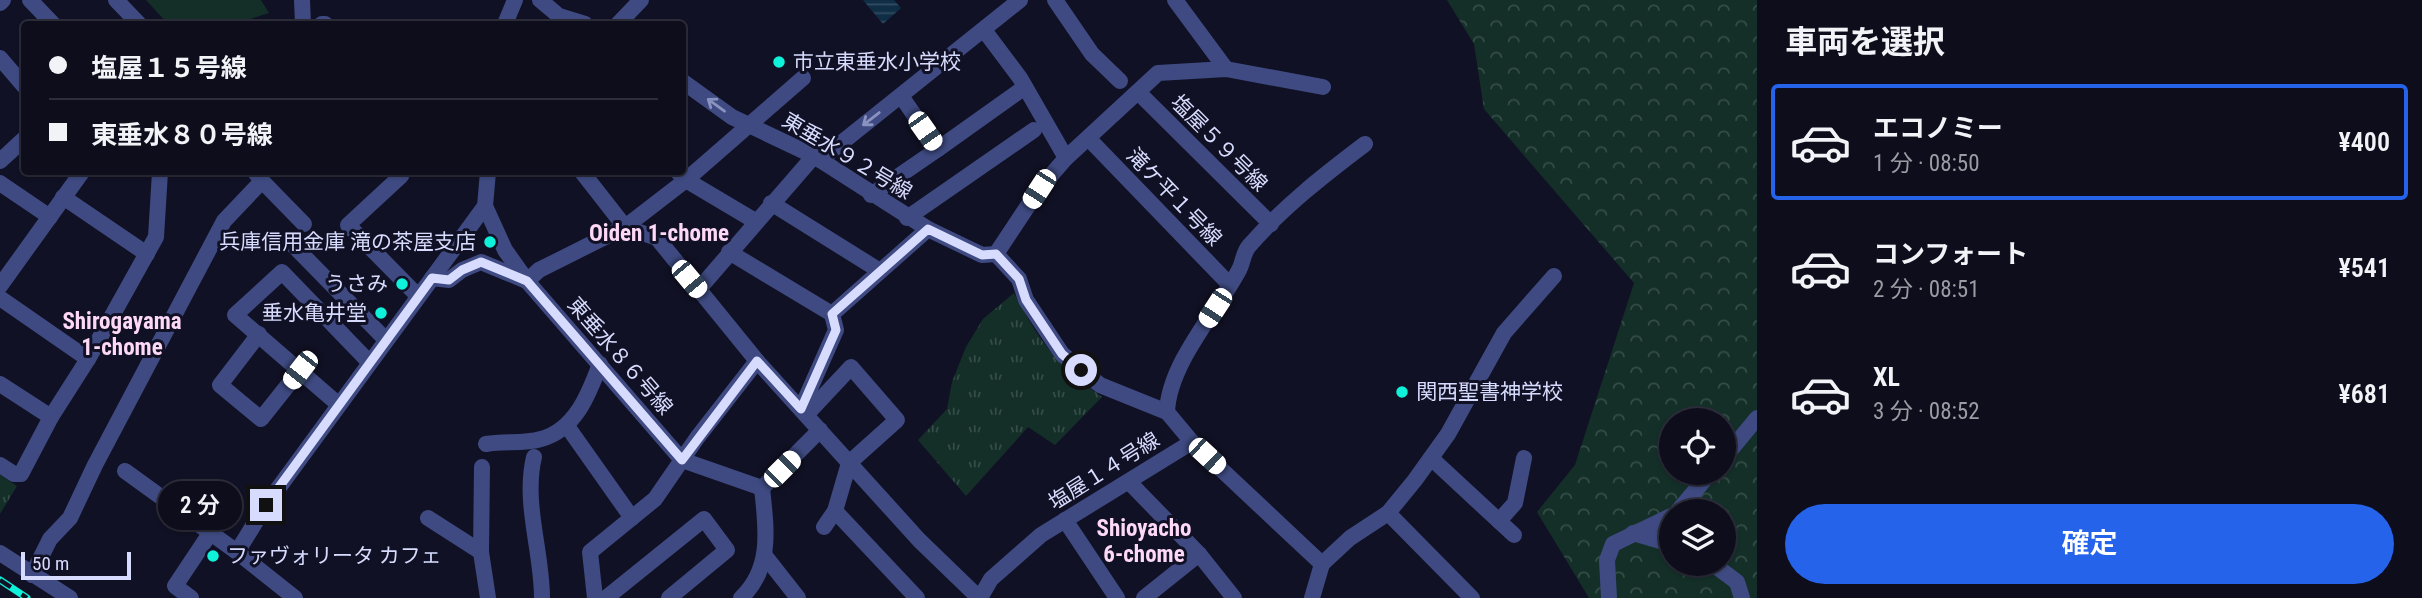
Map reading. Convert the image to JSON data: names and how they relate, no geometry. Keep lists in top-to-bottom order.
{
  "streets": {
    "street": [
      "塩屋５９号線",
      "東垂水９２号線",
      "滝ケ平１号線",
      "東垂水８６号線",
      "塩屋１４号線"
    ]
  },
  "crossings": [
    ["塩屋５９号線", "塩屋１４号線"],
    ["滝ケ平１号線", "塩屋１４号線"]
  ],
  "districts": ["Oiden 1-chome", "Shirogayama 1-chome", "Shioyacho 6-chome"],
  "places": [
    "市立東垂水小学校",
    "兵庫信用金庫 滝の茶屋支店",
    "うさみ",
    "垂水亀井堂",
    "関西聖書神学校",
    "ファヴォリータ カフェ"
  ],
  "scale_bar": "50 m",
  "page": {
    "heading": "車両を選択",
    "banner": ["塩屋１５号線", "東垂水８０号線"],
    "list": [
      {
        "name": "エコノミー",
        "note": "1 分 · 08:50",
        "value": "¥400"
      },
      {
        "name": "コンフォート",
        "note": "2 分 · 08:51",
        "value": "¥541"
      },
      {
        "name": "XL",
        "note": "3 分 · 08:52",
        "value": "¥681"
      }
    ],
    "bubble": "2 分",
    "buttons": "確定",
    "scale": "50 m"
  }
}
